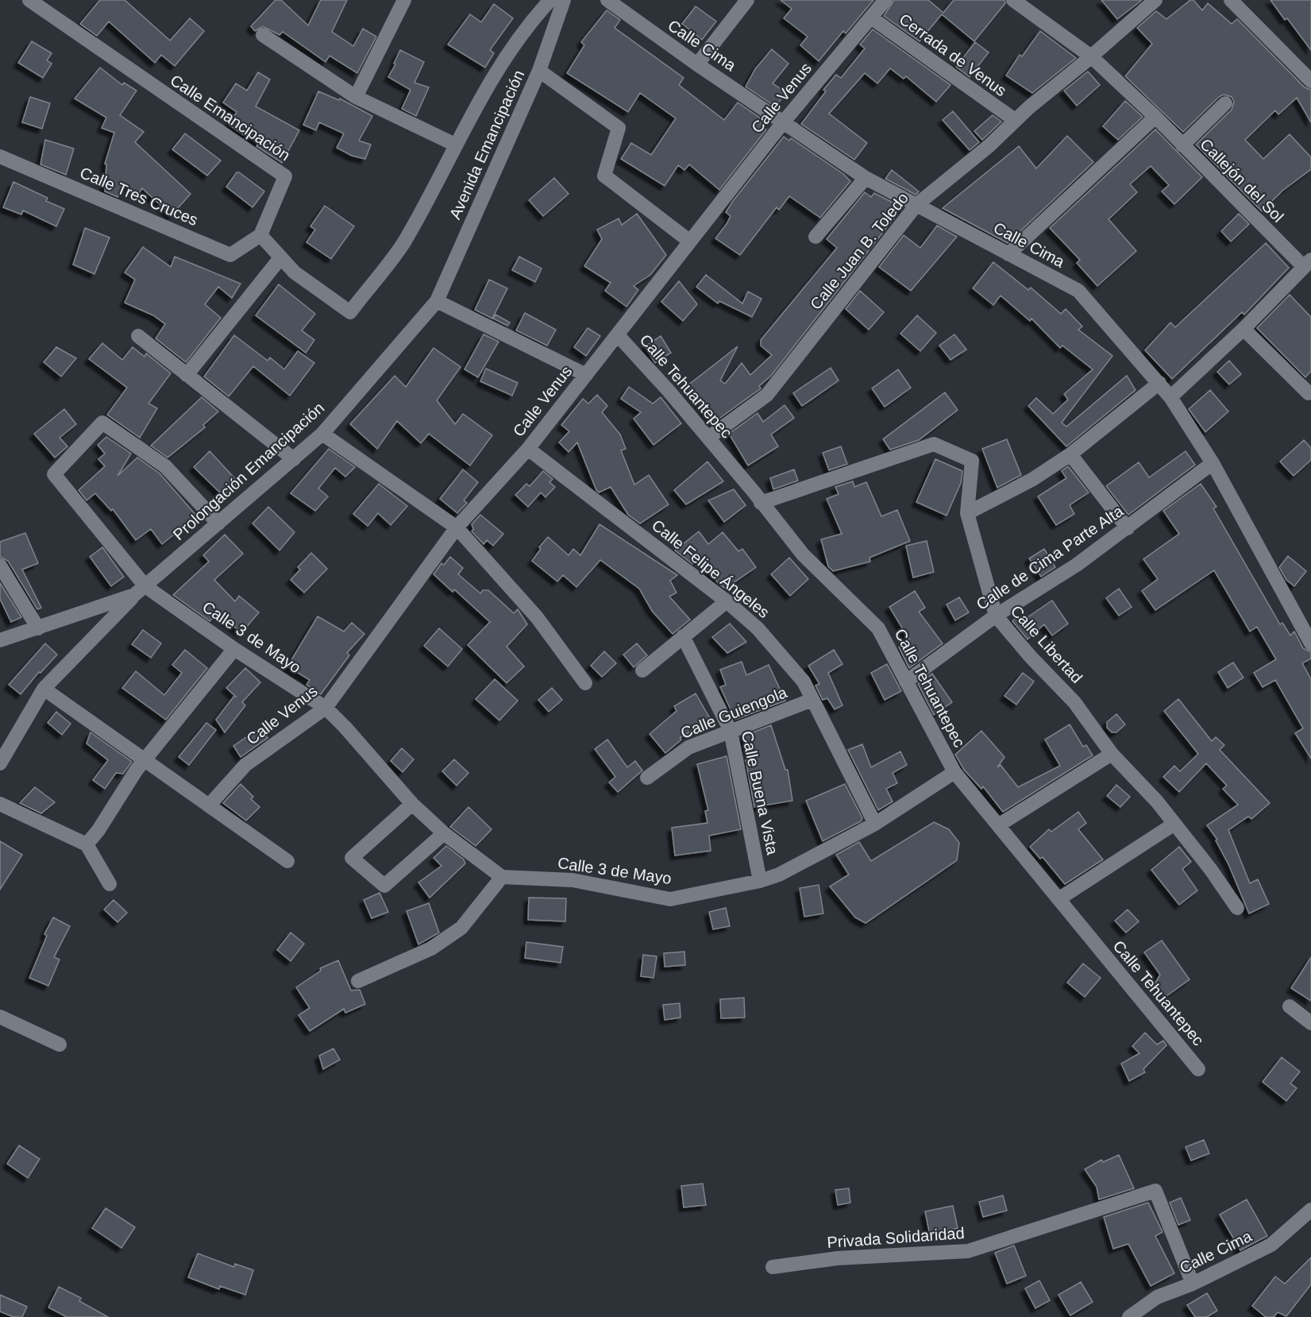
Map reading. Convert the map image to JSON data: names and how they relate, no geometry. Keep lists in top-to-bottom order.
{
  "streets": {
    "street": [
      "Calle Cima",
      "Cerrada de Venus",
      "Calle Venus",
      "Calle Emancipación",
      "Avenida Emancipación",
      "Callejón del Sol",
      "Calle Tres Cruces",
      "Calle Juan B. Toledo",
      "Calle Tehuantepec",
      "Prolongación Emancipación",
      "Calle de Cima Parte Alta",
      "Calle Felipe Ángeles",
      "Calle 3 de Mayo",
      "Calle Libertad",
      "Calle Guiengola",
      "Calle Buena Vista",
      "Privada Solidaridad"
    ]
  },
  "crossings": [
    ["Calle Cima", "Calle Venus"],
    ["Calle Cima", "Calle Juan B. Toledo"],
    ["Calle Cima", "Calle de Cima Parte Alta"],
    ["Calle Cima", "Privada Solidaridad"],
    ["Cerrada de Venus", "Calle Venus"],
    ["Cerrada de Venus", "Calle Juan B. Toledo"],
    ["Calle Venus", "Calle Tehuantepec"],
    ["Calle Venus", "Calle Felipe Ángeles"],
    ["Calle Venus", "Calle 3 de Mayo"],
    ["Calle Emancipación", "Calle Tres Cruces"],
    ["Avenida Emancipación", "Prolongación Emancipación"],
    ["Callejón del Sol", "Calle Juan B. Toledo"],
    ["Calle Juan B. Toledo", "Calle Tehuantepec"],
    ["Calle Tehuantepec", "Calle de Cima Parte Alta"],
    ["Calle Tehuantepec", "Calle 3 de Mayo"],
    ["Calle Tehuantepec", "Calle Libertad"],
    ["Prolongación Emancipación", "Calle 3 de Mayo"],
    ["Calle de Cima Parte Alta", "Calle Libertad"],
    ["Calle Felipe Ángeles", "Calle 3 de Mayo"],
    ["Calle Felipe Ángeles", "Calle Guiengola"],
    ["Calle 3 de Mayo", "Calle Buena Vista"],
    ["Calle Guiengola", "Calle Buena Vista"]
  ]
}
